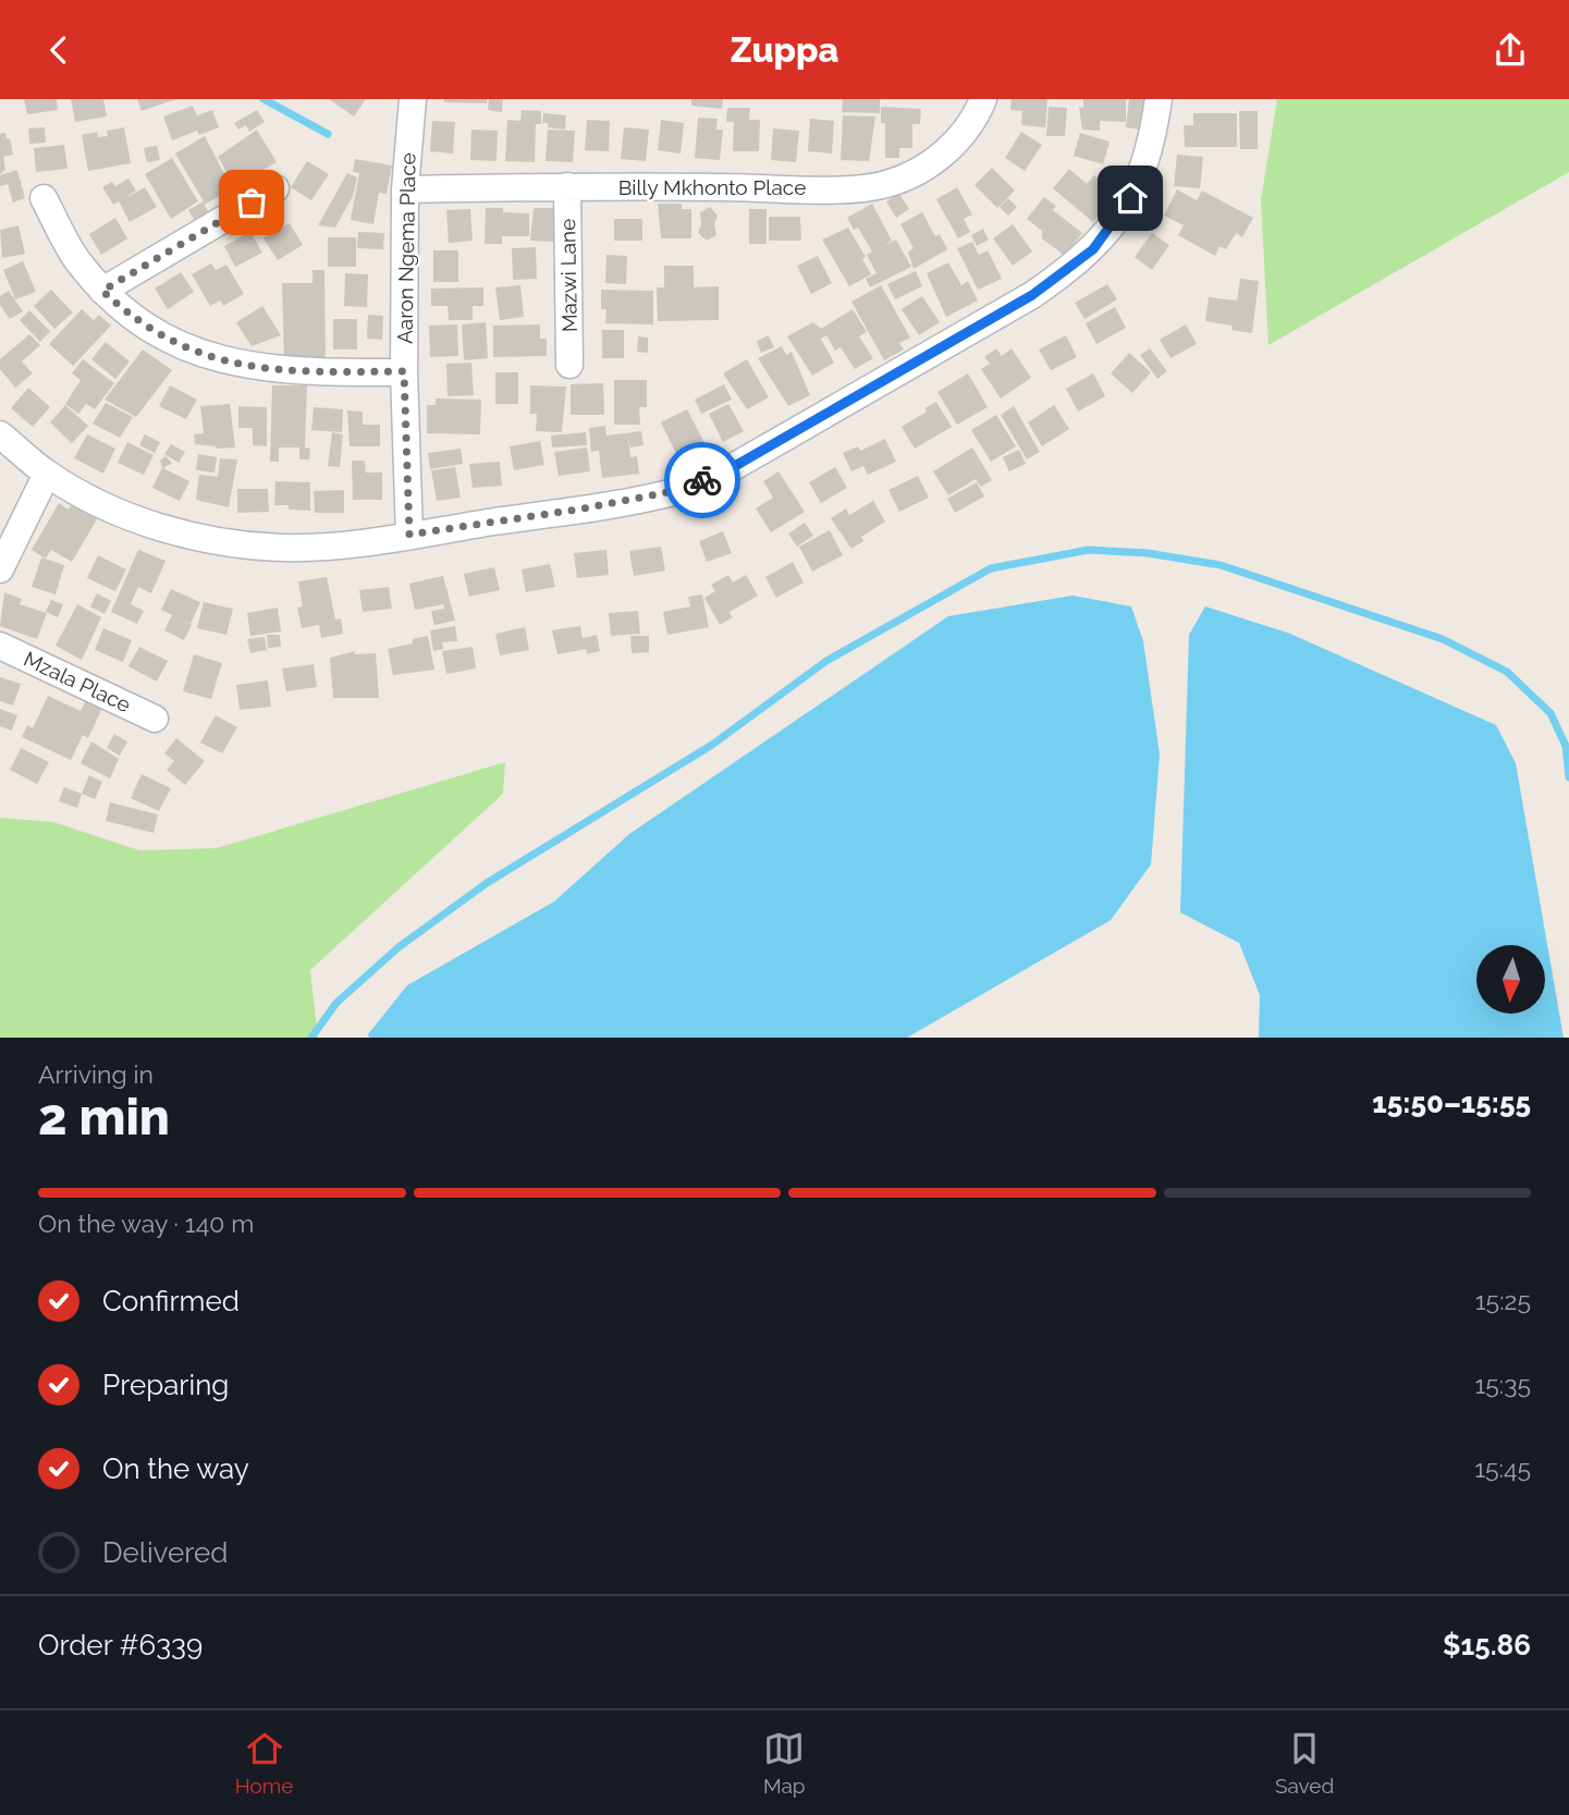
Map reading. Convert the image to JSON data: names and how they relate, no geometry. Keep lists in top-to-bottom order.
{
  "streets": {
    "street": [
      "Billy Mkhonto Place",
      "Aaron Ngema Place",
      "Mazwi Lane",
      "Mzala Place"
    ]
  },
  "crossings": [
    ["Billy Mkhonto Place", "Aaron Ngema Place"],
    ["Billy Mkhonto Place", "Mazwi Lane"]
  ],
  "north": "bottom",
  "page": {
    "header": "Zuppa",
    "heading": ["2 min", "Arriving in", "15:50–15:55"],
    "panel": ["Order #6339", "$15.86"],
    "bar": "On the way · 140 m",
    "list": [
      ["Confirmed", "15:25"],
      ["Preparing", "15:35"],
      ["On the way", "15:45"],
      "Delivered"
    ],
    "tabs": ["Home", "Map", "Saved"]
  }
}
